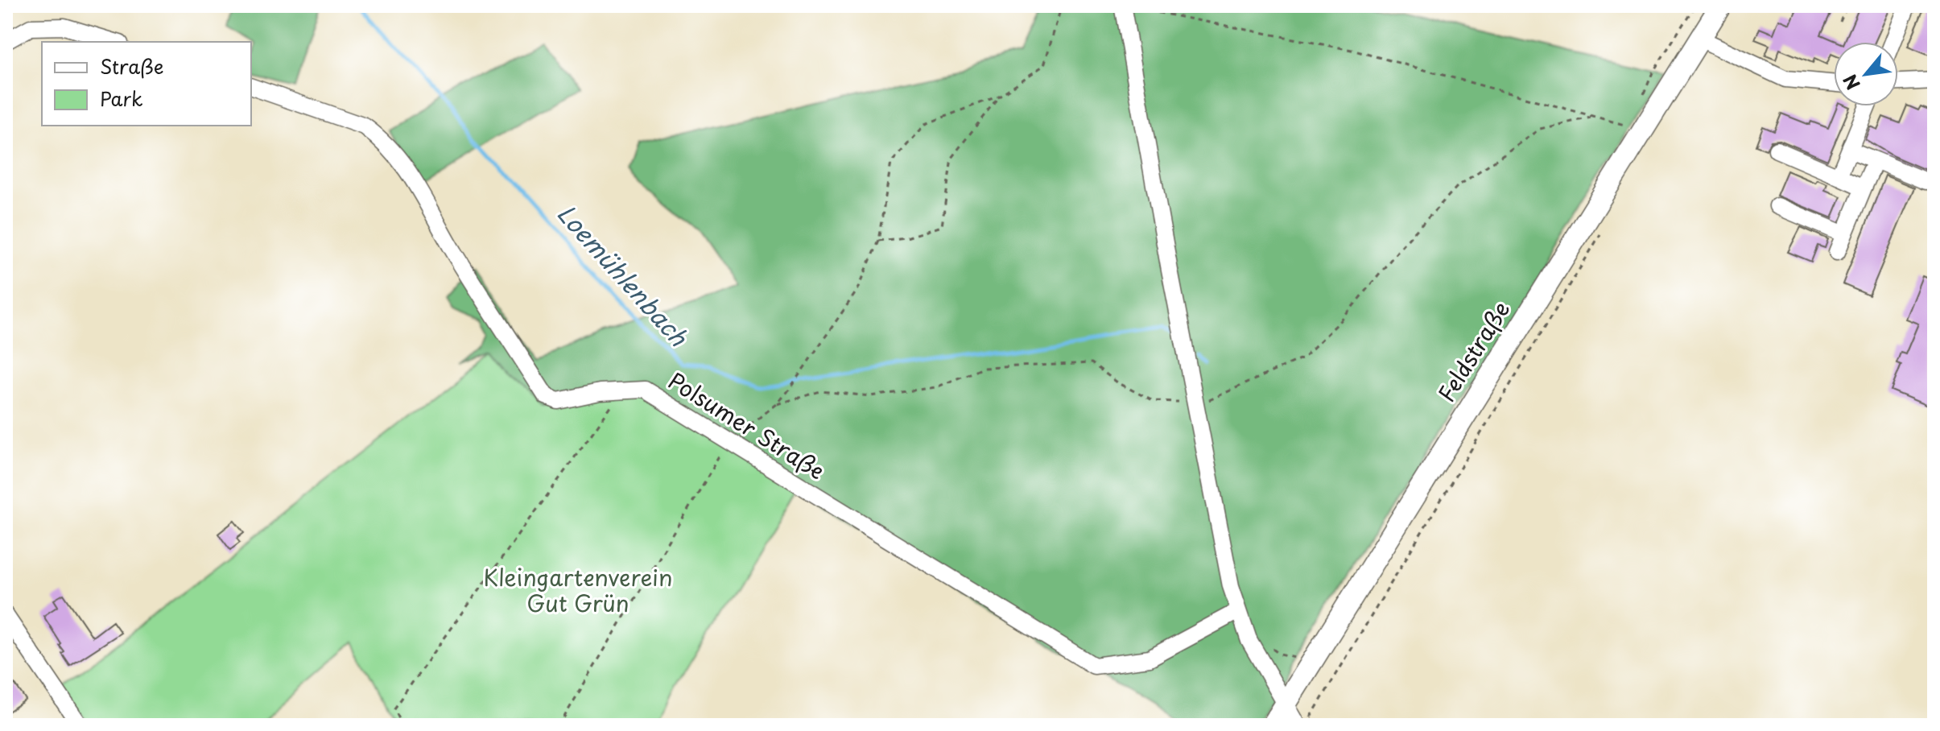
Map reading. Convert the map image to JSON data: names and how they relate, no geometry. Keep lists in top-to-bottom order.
{
  "streets": {
    "main road": ["Feldstraße"],
    "street": ["Polsumer Straße"]
  },
  "water": ["Loemühlenbach"],
  "parks": ["Kleingartenverein Gut Grün"],
  "legend": ["Straße", "Park"],
  "north": "bottom left"
}
